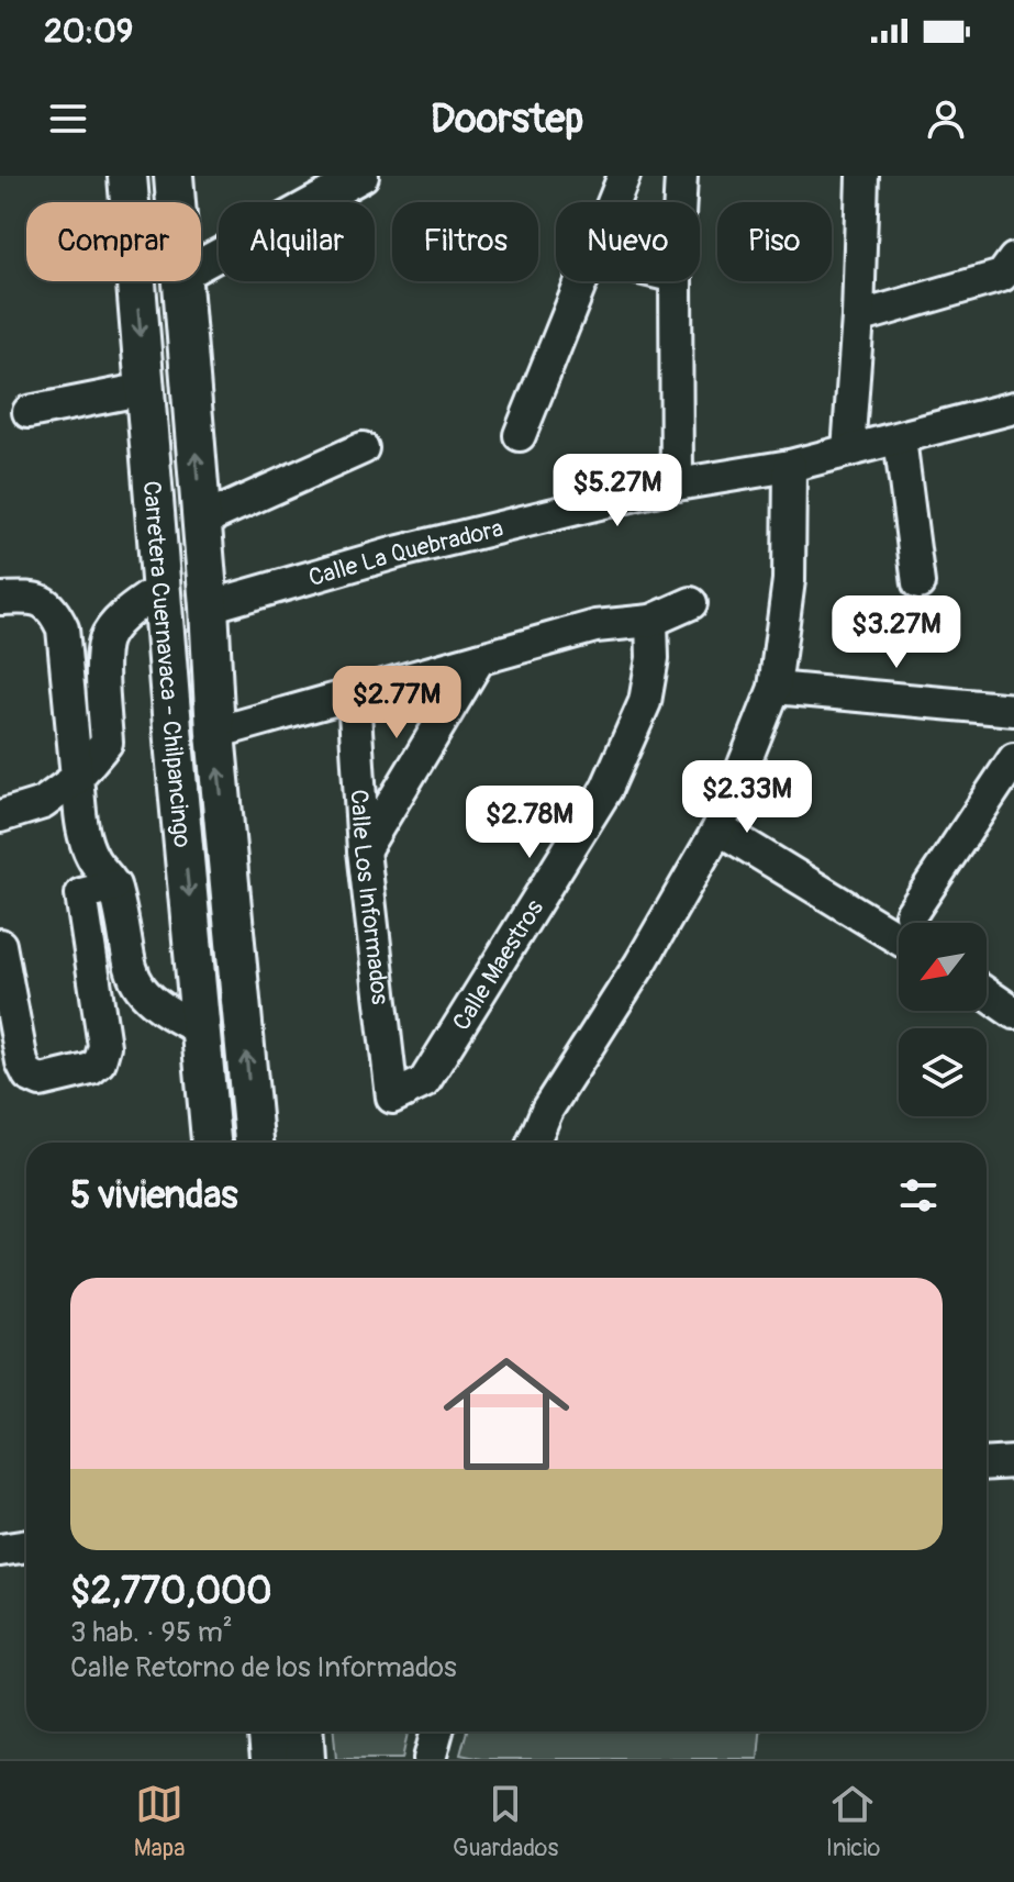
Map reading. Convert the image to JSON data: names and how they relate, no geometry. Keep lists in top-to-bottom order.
{
  "streets": {
    "main road": ["Carretera Cuernavaca - Chilpancingo"],
    "street": ["Calle La Quebradora", "Calle Los Informados", "Calle Maestros"]
  },
  "crossings": [
    ["Calle La Quebradora", "Carretera Cuernavaca - Chilpancingo"],
    ["Calle Los Informados", "Calle Maestros"]
  ],
  "north": "bottom left",
  "page": {
    "status": "20:09",
    "header": "Doorstep",
    "chip": [
      "Comprar",
      "Alquilar",
      "Filtros",
      "Nuevo",
      "Piso"
    ],
    "price": [
      "$5.27M",
      "$3.27M",
      "$2.77M",
      "$2.33M",
      "$2.78M"
    ],
    "heading": "5 viviendas",
    "list": [
      {
        "name": "$2,770,000",
        "note": "3 hab. · 95 m² · Calle Retorno de los Informados"
      }
    ],
    "tabs": ["Mapa", "Guardados", "Inicio"]
  }
}
